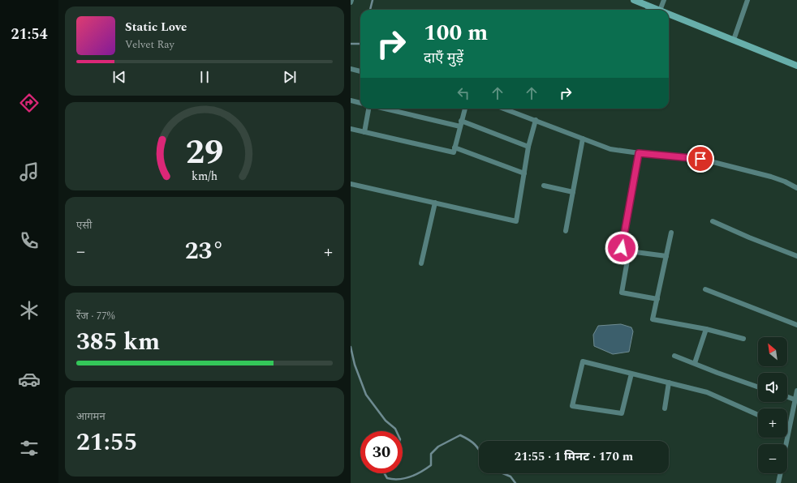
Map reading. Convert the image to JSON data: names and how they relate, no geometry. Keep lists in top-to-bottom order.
{
  "north": "top left",
  "page": {
    "tabs": "21:54",
    "turn": ["100 m", "दाएँ मुड़ें"],
    "song": ["Static Love", "Velvet Ray"],
    "tile": [
      "एसी",
      ["रेंज · 77%", "385 km"],
      ["आगमन", "21:55"]
    ],
    "heat": ["−", "23°", "+"],
    "map_buttons": ["+", "−"],
    "limit": "30",
    "trip": "21:55 · 1 मिनट · 170 m",
    "gauge": ["29", "km/h"]
  }
}
